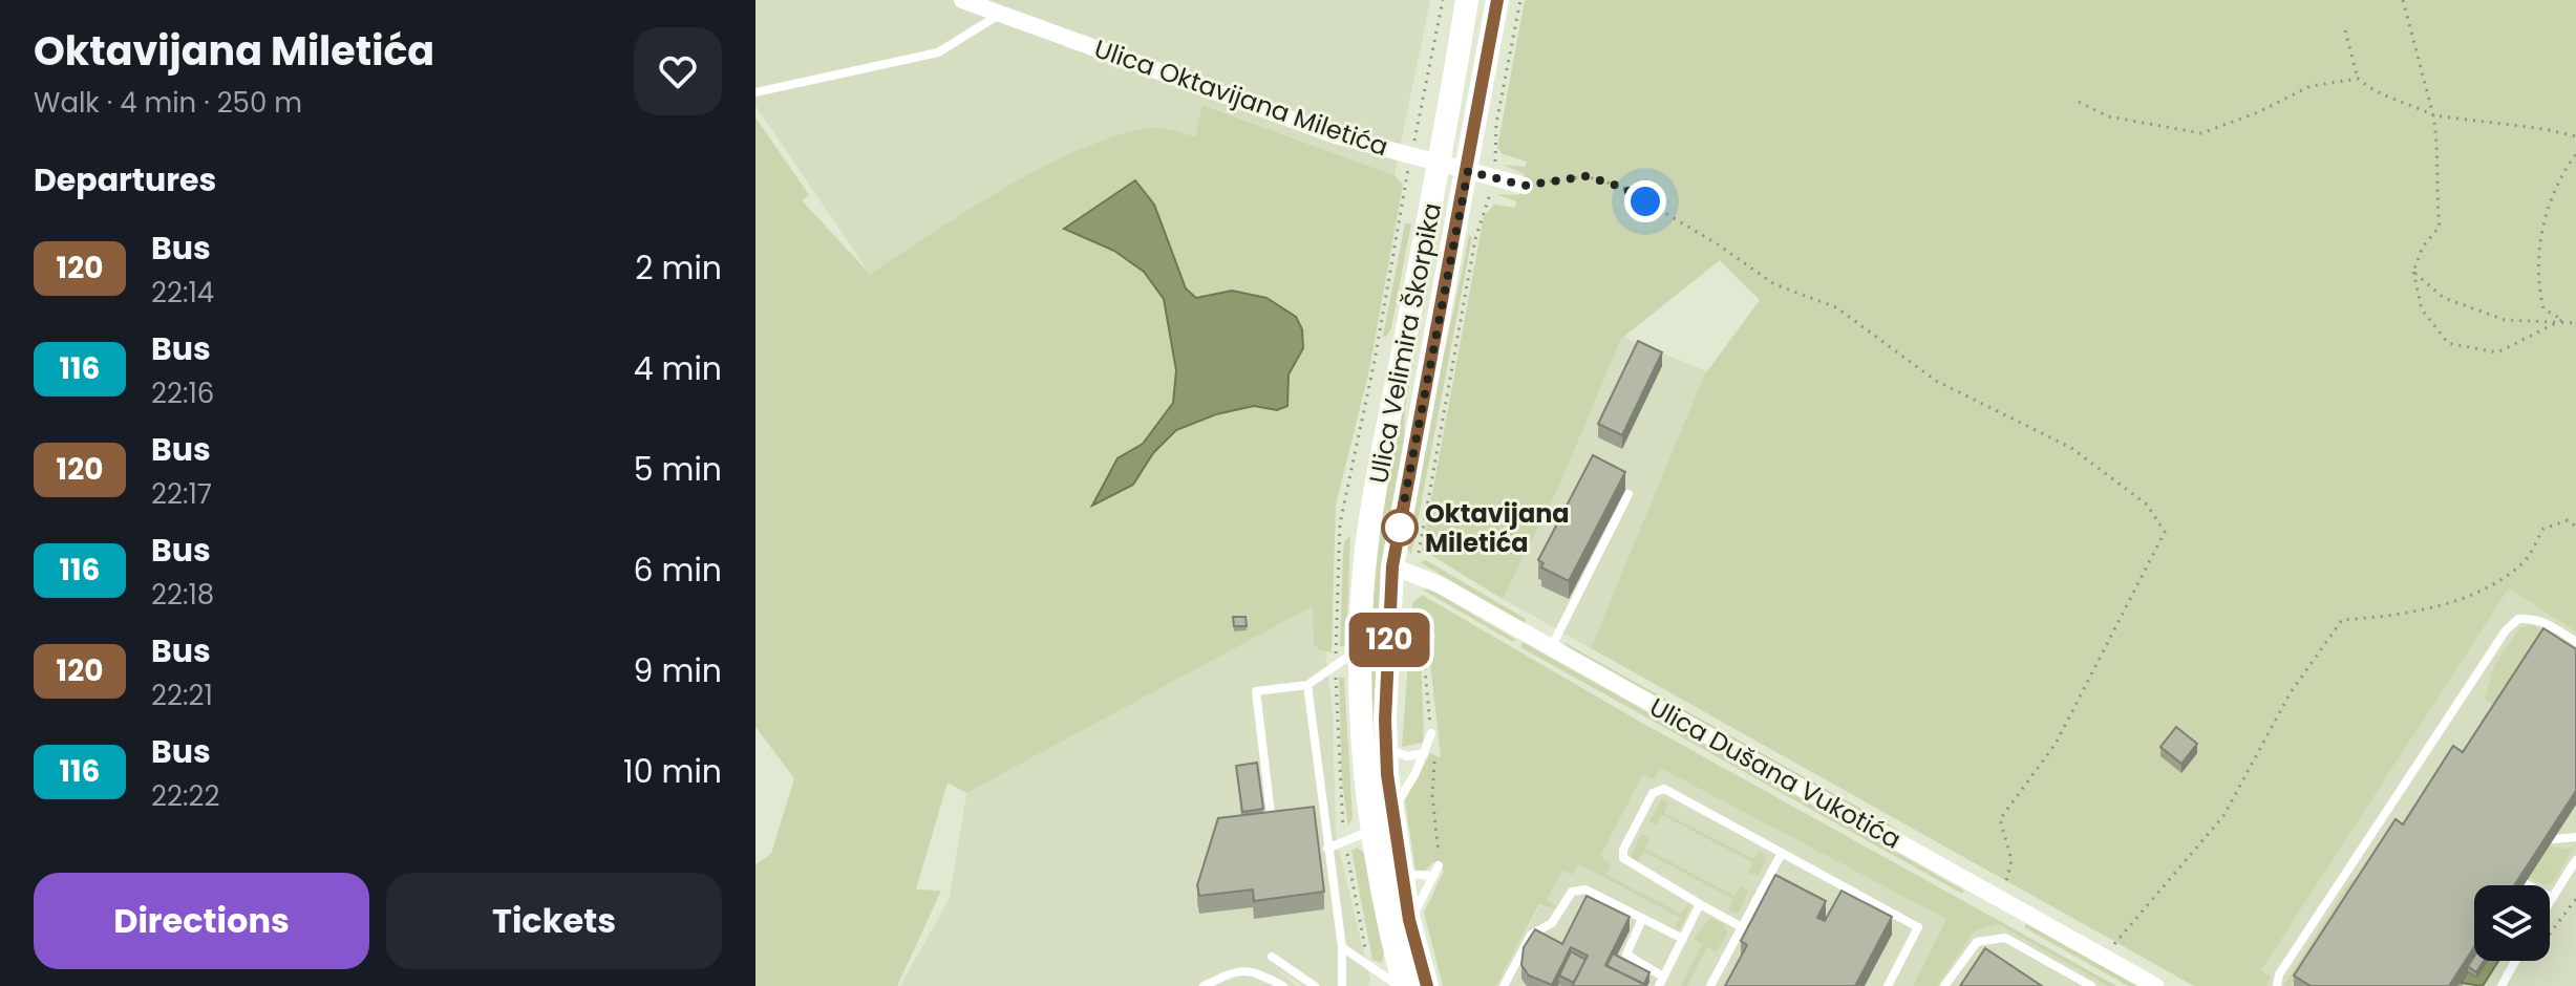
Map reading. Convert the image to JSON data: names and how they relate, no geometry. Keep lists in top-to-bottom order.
{
  "streets": {
    "main road": ["Ulica Velimira Škorpika"],
    "street": ["Ulica Oktavijana Miletića", "Ulica Dušana Vukotića"]
  },
  "crossings": [
    ["Ulica Oktavijana Miletića", "Ulica Velimira Škorpika"],
    ["Ulica Velimira Škorpika", "Ulica Dušana Vukotića"]
  ],
  "places": ["Oktavijana Miletića"],
  "lines": ["bus line 120"],
  "page": {
    "heading": [
      ["Oktavijana Miletića", "Walk · 4 min · 250 m"],
      "Departures"
    ],
    "on_map": "120",
    "list": [
      {
        "mark": "120",
        "name": "Bus",
        "note": "22:14",
        "value": "2 min"
      },
      {
        "mark": "116",
        "name": "Bus",
        "note": "22:16",
        "value": "4 min"
      },
      {
        "mark": "120",
        "name": "Bus",
        "note": "22:17",
        "value": "5 min"
      },
      {
        "mark": "116",
        "name": "Bus",
        "note": "22:18",
        "value": "6 min"
      },
      {
        "mark": "120",
        "name": "Bus",
        "note": "22:21",
        "value": "9 min"
      },
      {
        "mark": "116",
        "name": "Bus",
        "note": "22:22",
        "value": "10 min"
      }
    ],
    "buttons": ["Directions", "Tickets"]
  }
}
